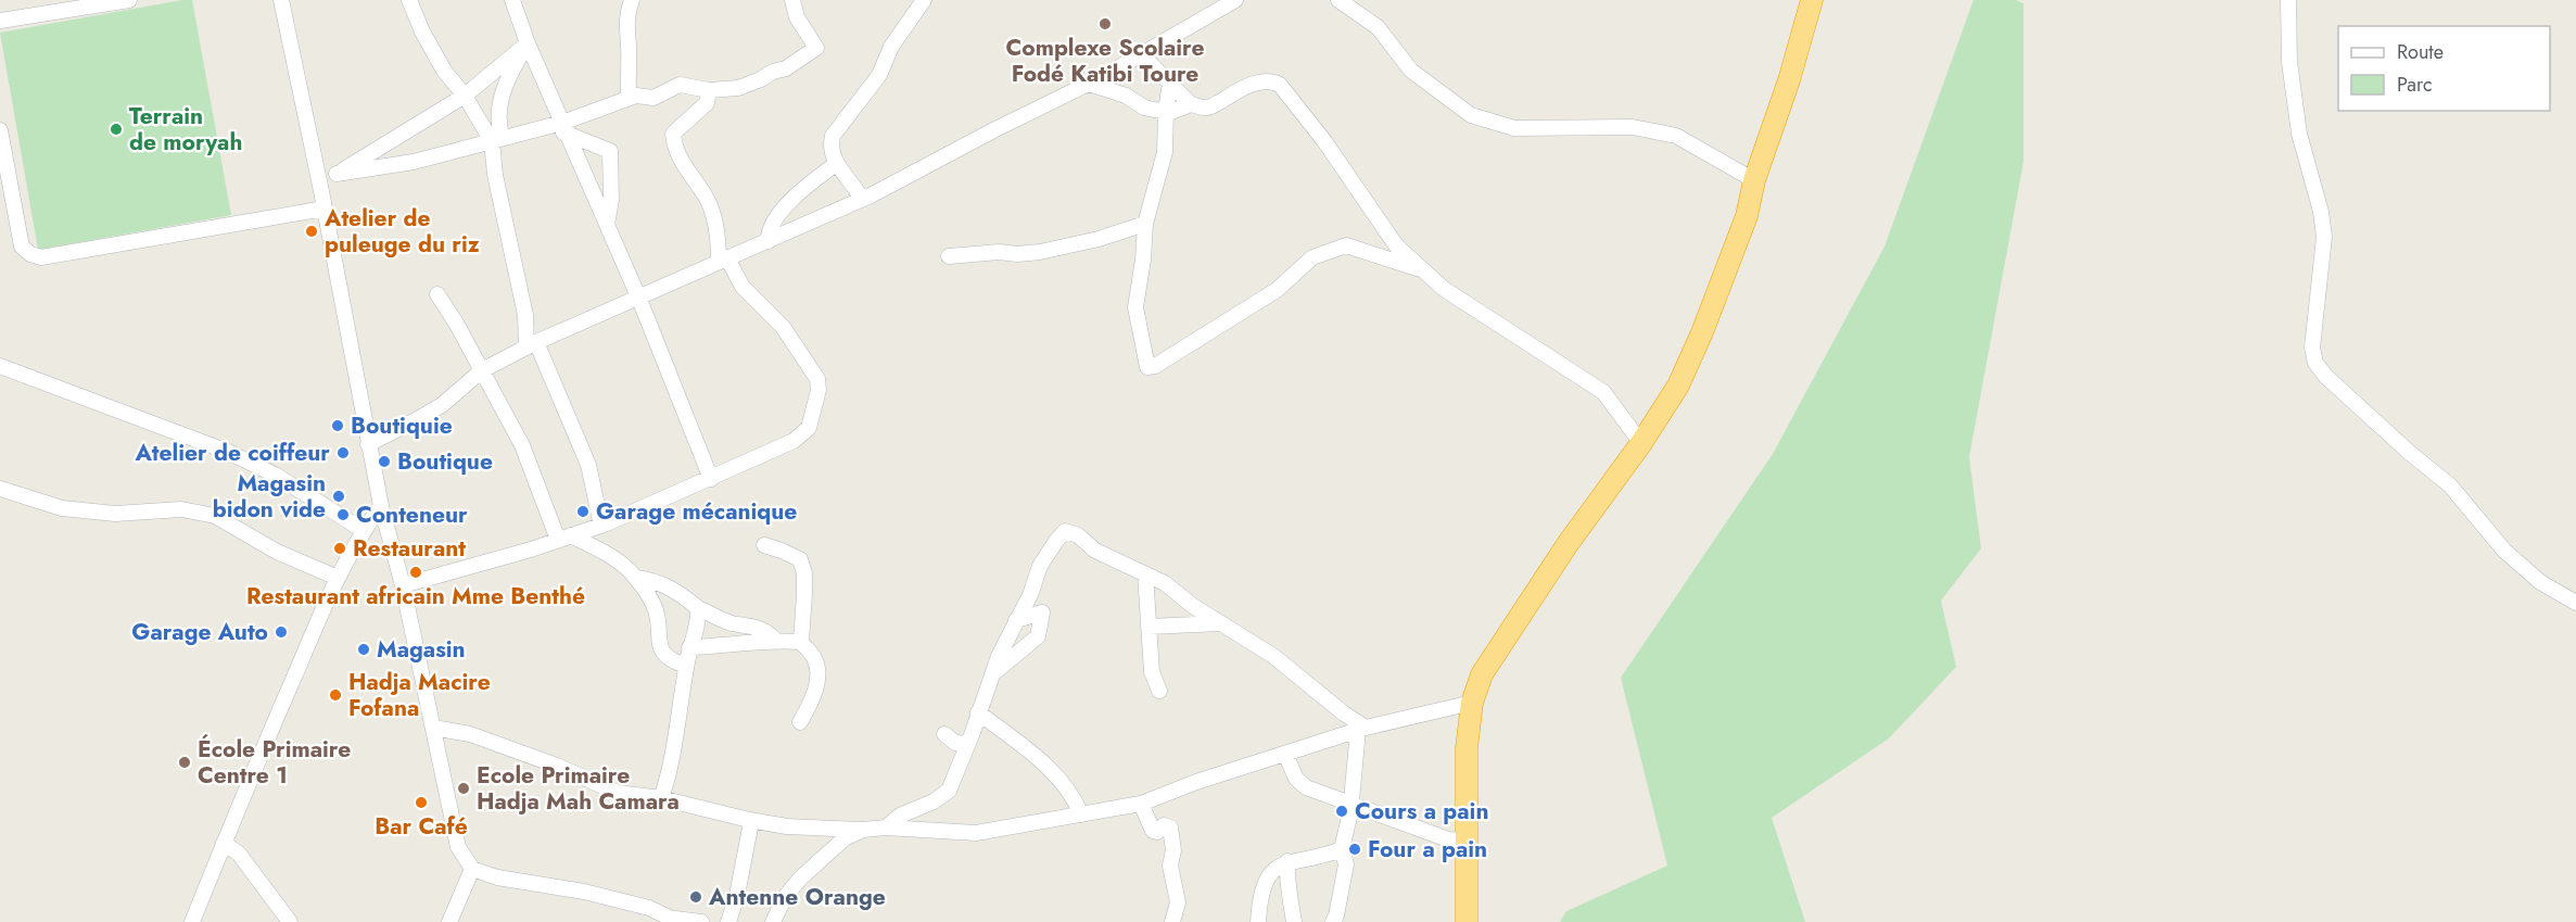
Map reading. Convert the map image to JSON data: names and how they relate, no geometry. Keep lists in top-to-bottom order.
{
  "places": [
    "Complexe Scolaire Fodé Katibi Toure",
    "Terrain de moryah",
    "Atelier de puleuge du riz",
    "Boutiquie",
    "Atelier de coiffeur",
    "Boutique",
    "Magasin bidon vide",
    "Garage mécanique",
    "Conteneur",
    "Restaurant",
    "Restaurant africain Mme Benthé",
    "Garage Auto",
    "Magasin",
    "Hadja Macire Fofana",
    "École Primaire Centre 1",
    "Ecole Primaire Hadja Mah Camara",
    "Bar Café",
    "Cours a pain",
    "Four a pain",
    "Antenne Orange"
  ],
  "legend": ["Route", "Parc"]
}
